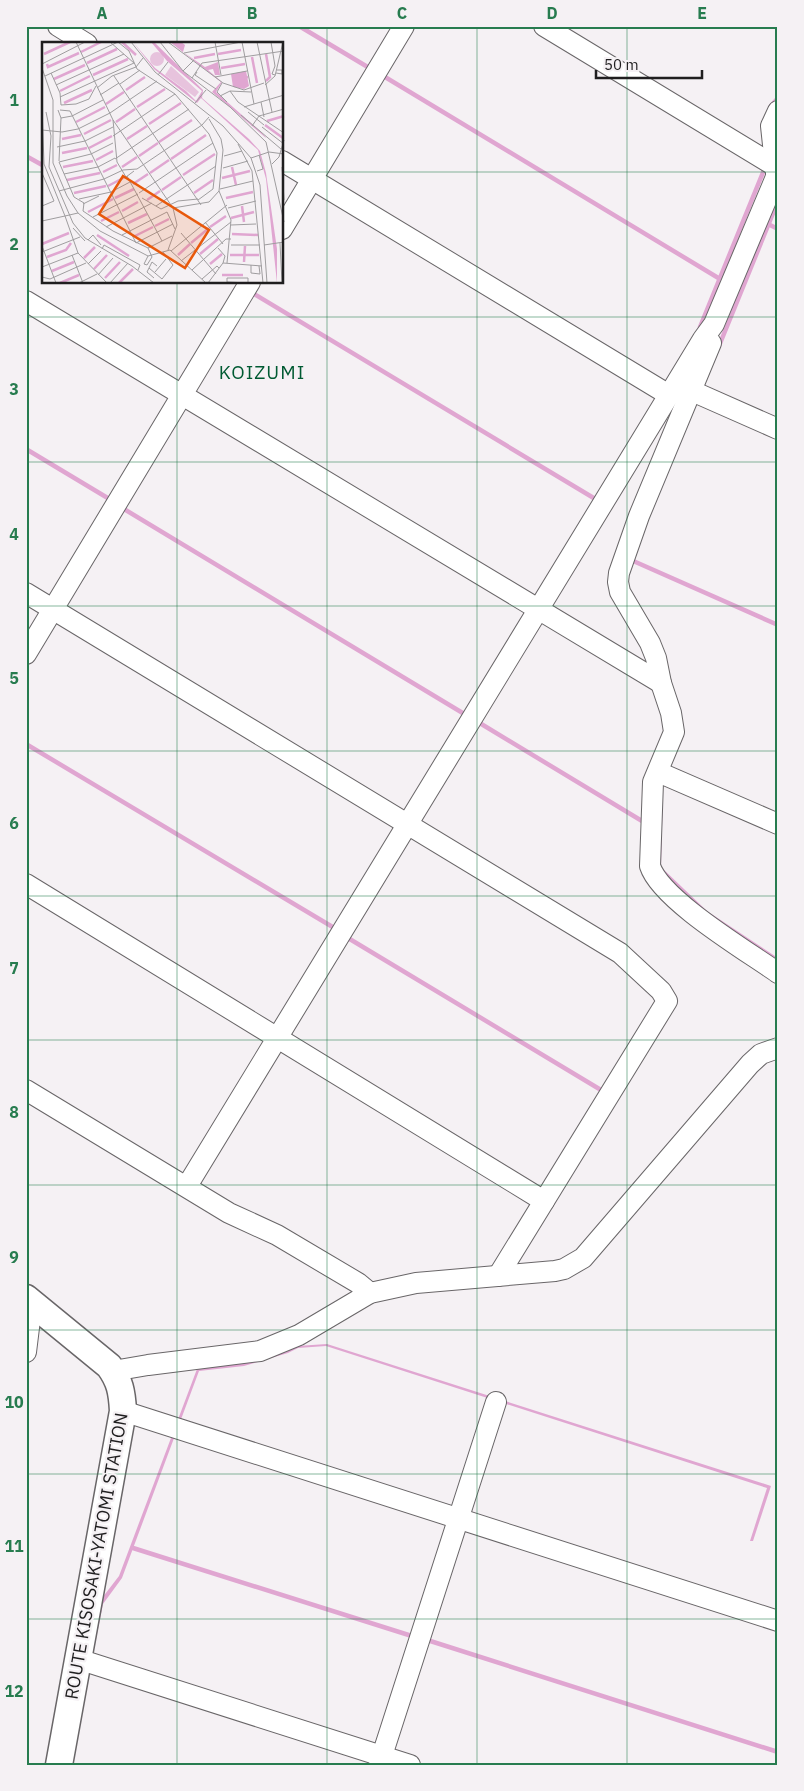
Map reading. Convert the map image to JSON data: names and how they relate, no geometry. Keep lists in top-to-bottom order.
{
  "streets": {
    "main road": ["ROUTE KISOSAKI-YATOMI STATION"]
  },
  "districts": ["KOIZUMI"],
  "scale_bar": "50 m",
  "grid": {
    "columns": [
      "A",
      "B",
      "C",
      "D",
      "E"
    ],
    "rows": [
      "1",
      "2",
      "3",
      "4",
      "5",
      "6",
      "7",
      "8",
      "9",
      "10",
      "11",
      "12"
    ]
  }
}
